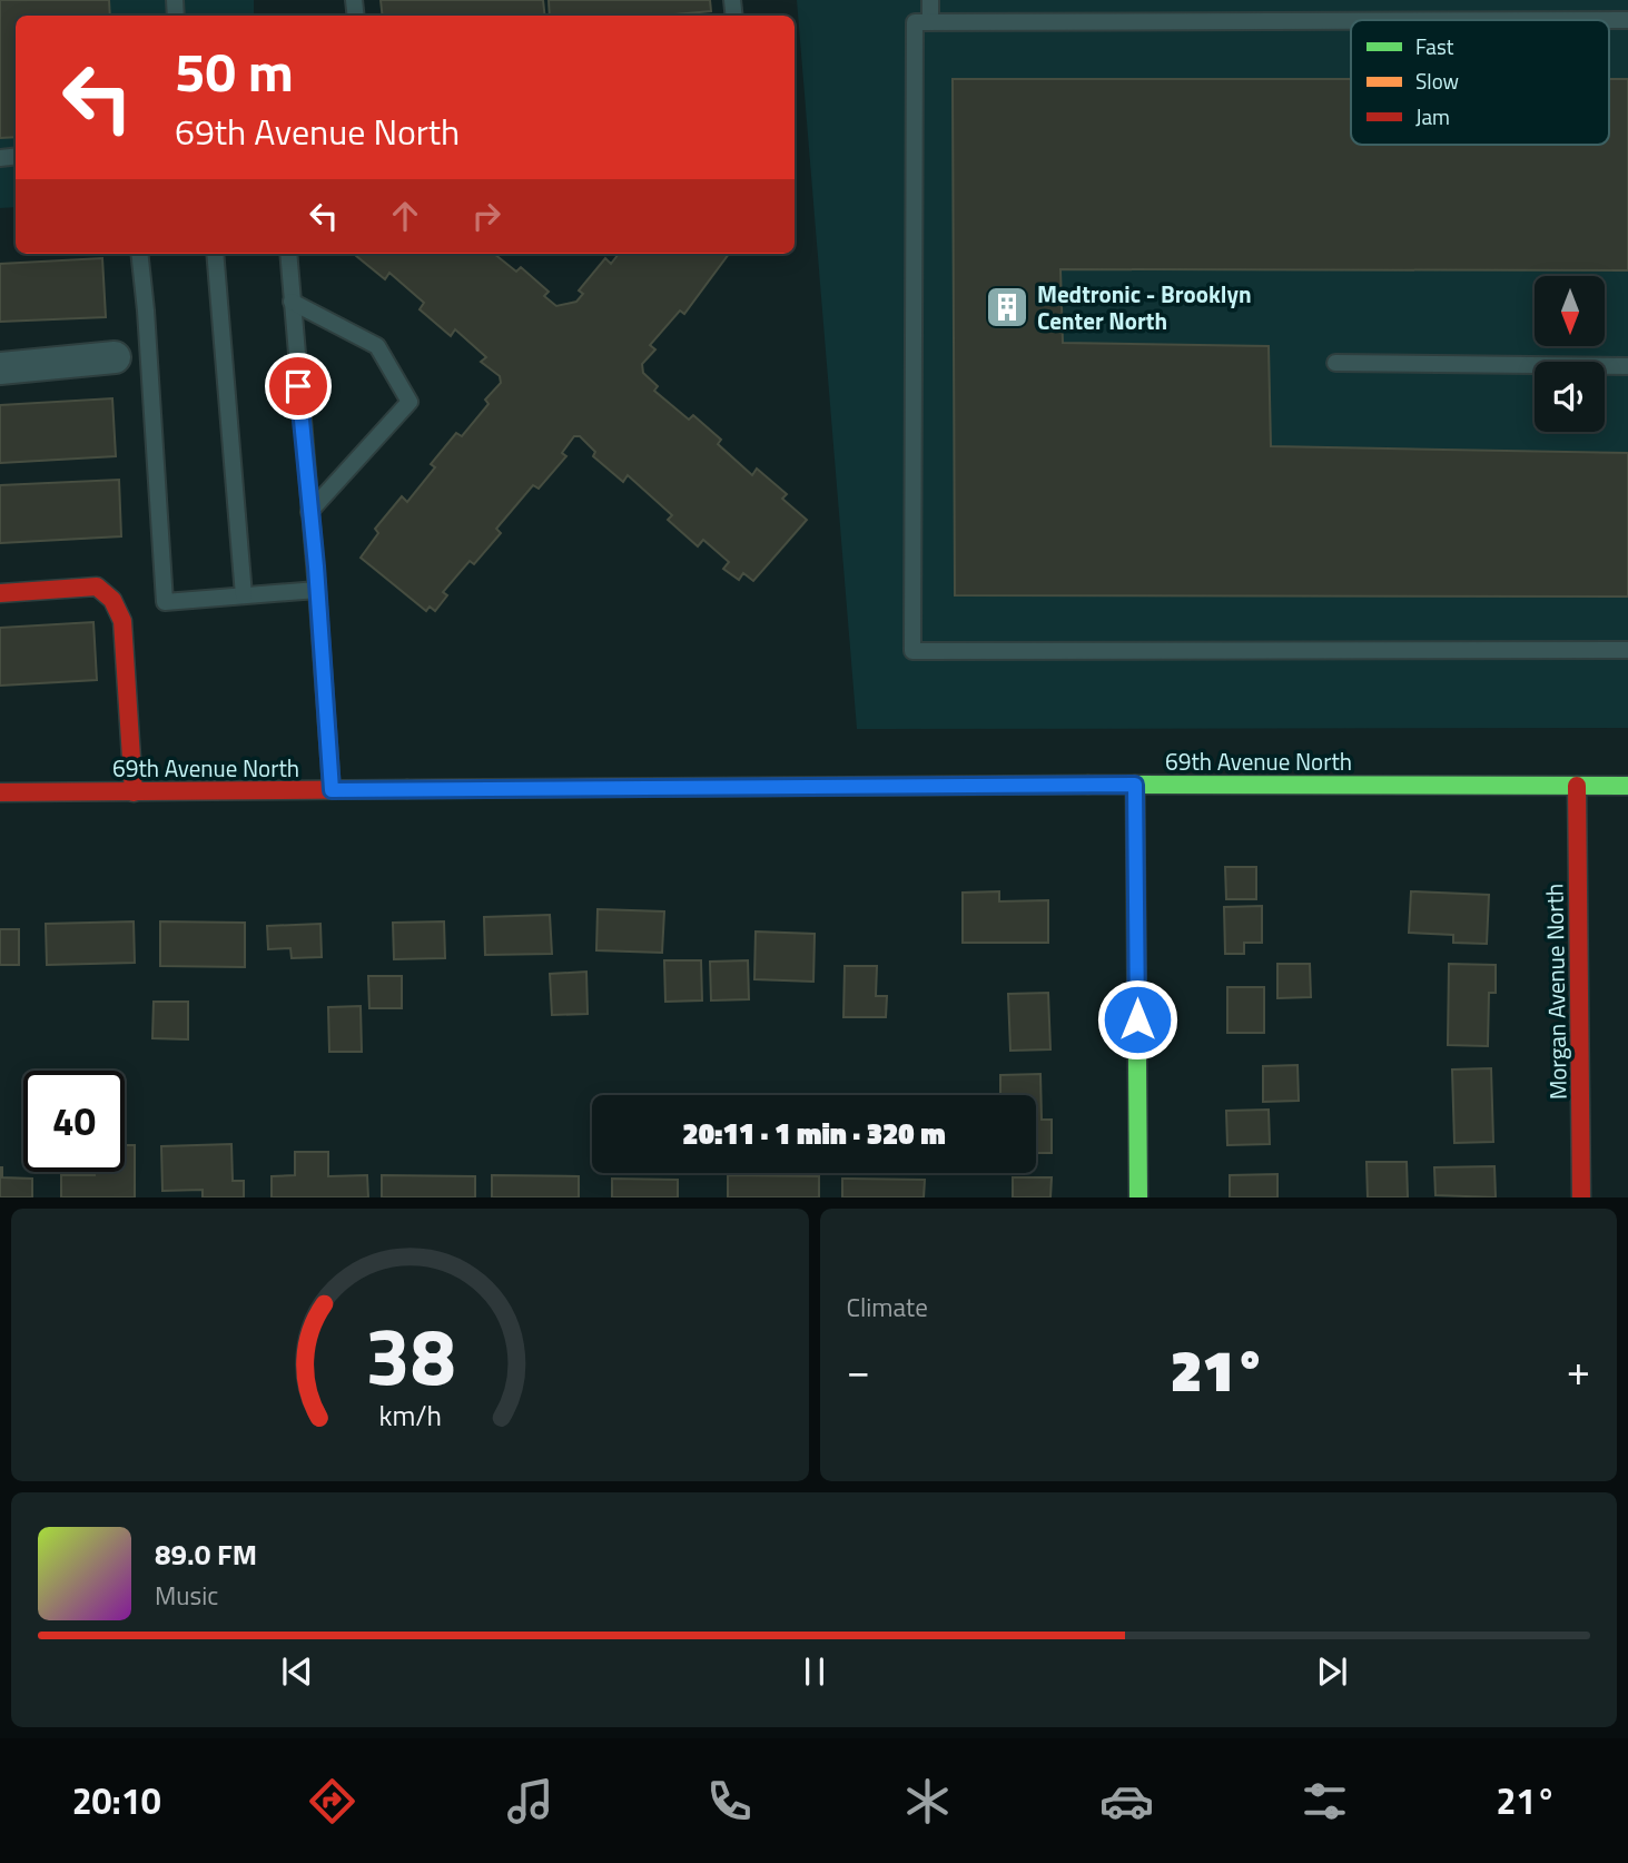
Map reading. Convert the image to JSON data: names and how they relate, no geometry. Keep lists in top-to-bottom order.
{
  "streets": {
    "street": ["69th Avenue North", "Morgan Avenue North"]
  },
  "crossings": [
    ["69th Avenue North", "Morgan Avenue North"]
  ],
  "places": {
    "building": ["Medtronic - Brooklyn Center North"]
  },
  "legend": ["Fast", "Slow", "Jam"],
  "north": "bottom",
  "page": {
    "turn": ["50 m", "69th Avenue North"],
    "limit": "40",
    "trip": "20:11 · 1 min · 320 m",
    "tile": "Climate",
    "heat": ["−", "21°", "+"],
    "song": ["89.0 FM", "Music"],
    "tabs": ["20:10", "21°"],
    "gauge": ["38", "km/h"]
  }
}
